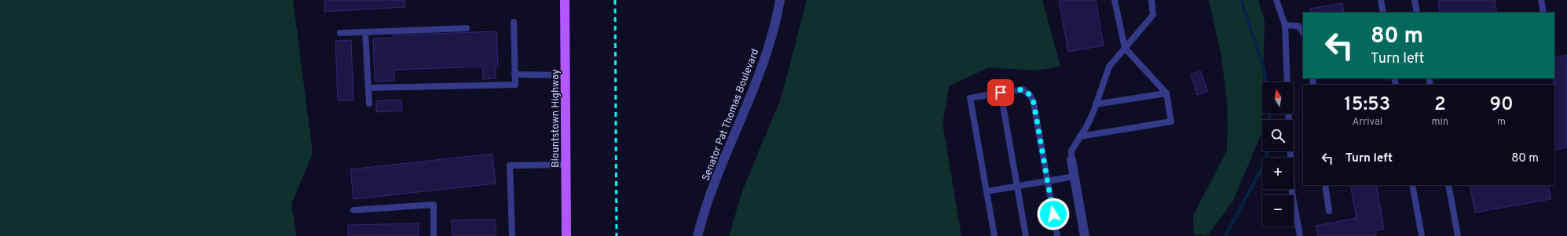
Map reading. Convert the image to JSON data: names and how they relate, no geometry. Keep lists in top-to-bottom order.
{
  "streets": {
    "main road": ["Blountstown Highway"],
    "street": ["Senator Pat Thomas Boulevard"]
  },
  "north": "top",
  "page": {
    "turn": ["80 m", "Turn left"],
    "map_buttons": ["+", "−"],
    "eta": [
      "15:53",
      "Arrival",
      "2",
      "min",
      "90",
      "m"
    ],
    "list": [
      {
        "name": "Turn left",
        "value": "80 m"
      }
    ]
  }
}
